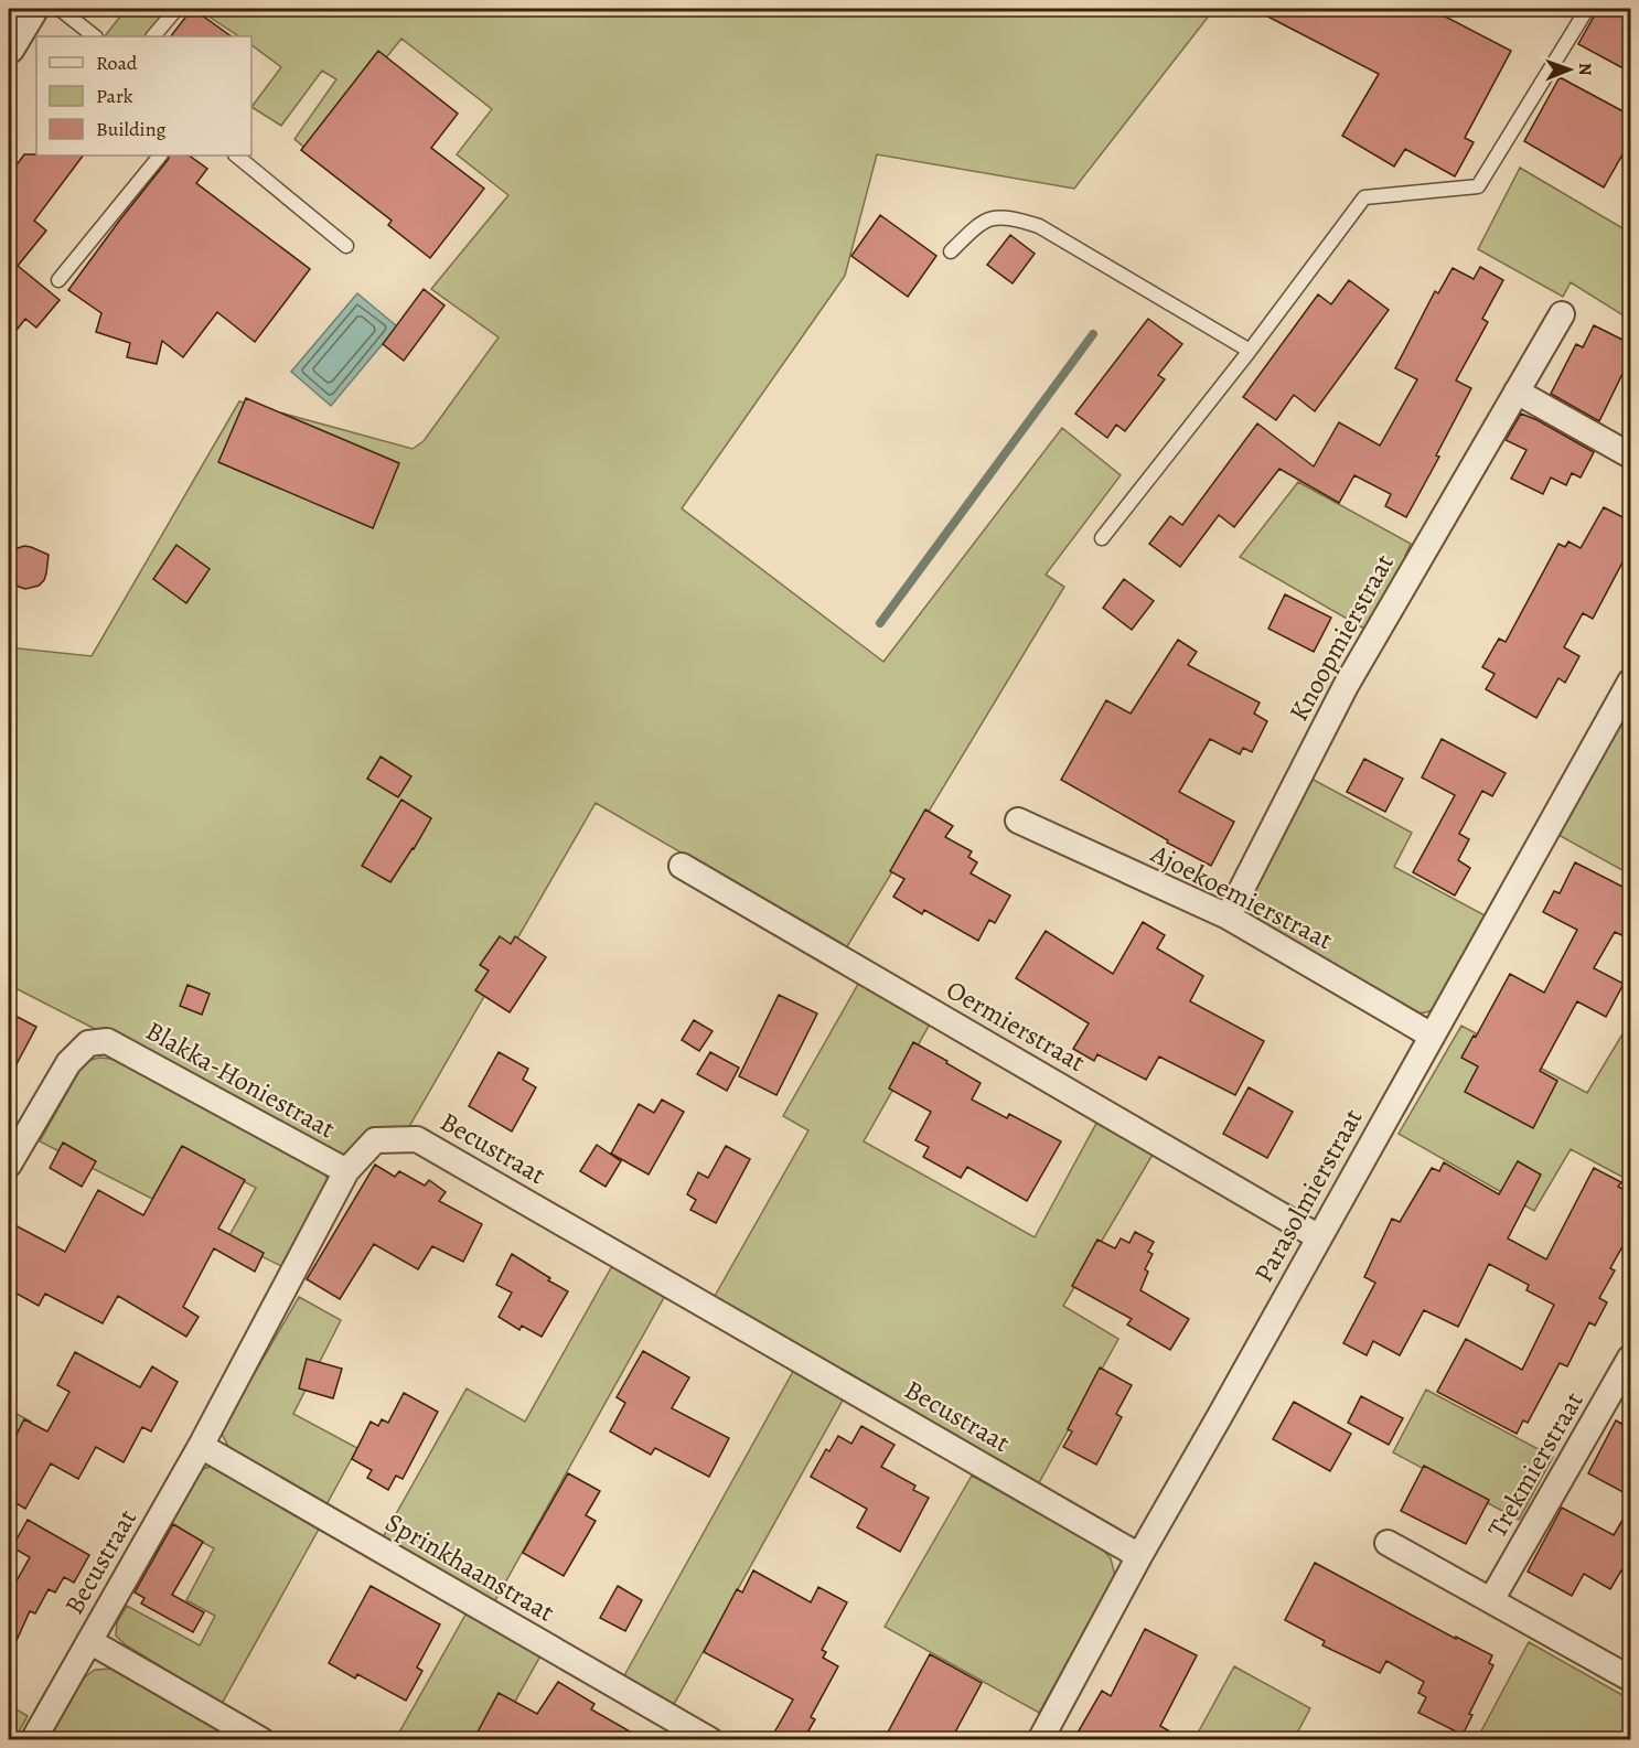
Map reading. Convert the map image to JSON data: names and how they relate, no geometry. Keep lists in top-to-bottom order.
{
  "streets": {
    "street": [
      "Knoopmierstraat",
      "Ajoekoemierstraat",
      "Oermierstraat",
      "Blakka-Honiestraat",
      "Becustraat",
      "Parasolmierstraat",
      "Trekmierstraat",
      "Sprinkhaanstraat"
    ]
  },
  "crossings": [
    ["Knoopmierstraat", "Ajoekoemierstraat"],
    ["Ajoekoemierstraat", "Parasolmierstraat"],
    ["Oermierstraat", "Parasolmierstraat"],
    ["Blakka-Honiestraat", "Becustraat"],
    ["Becustraat", "Parasolmierstraat"],
    ["Becustraat", "Sprinkhaanstraat"]
  ],
  "legend": ["Road", "Park", "Building"],
  "north": "right"
}
